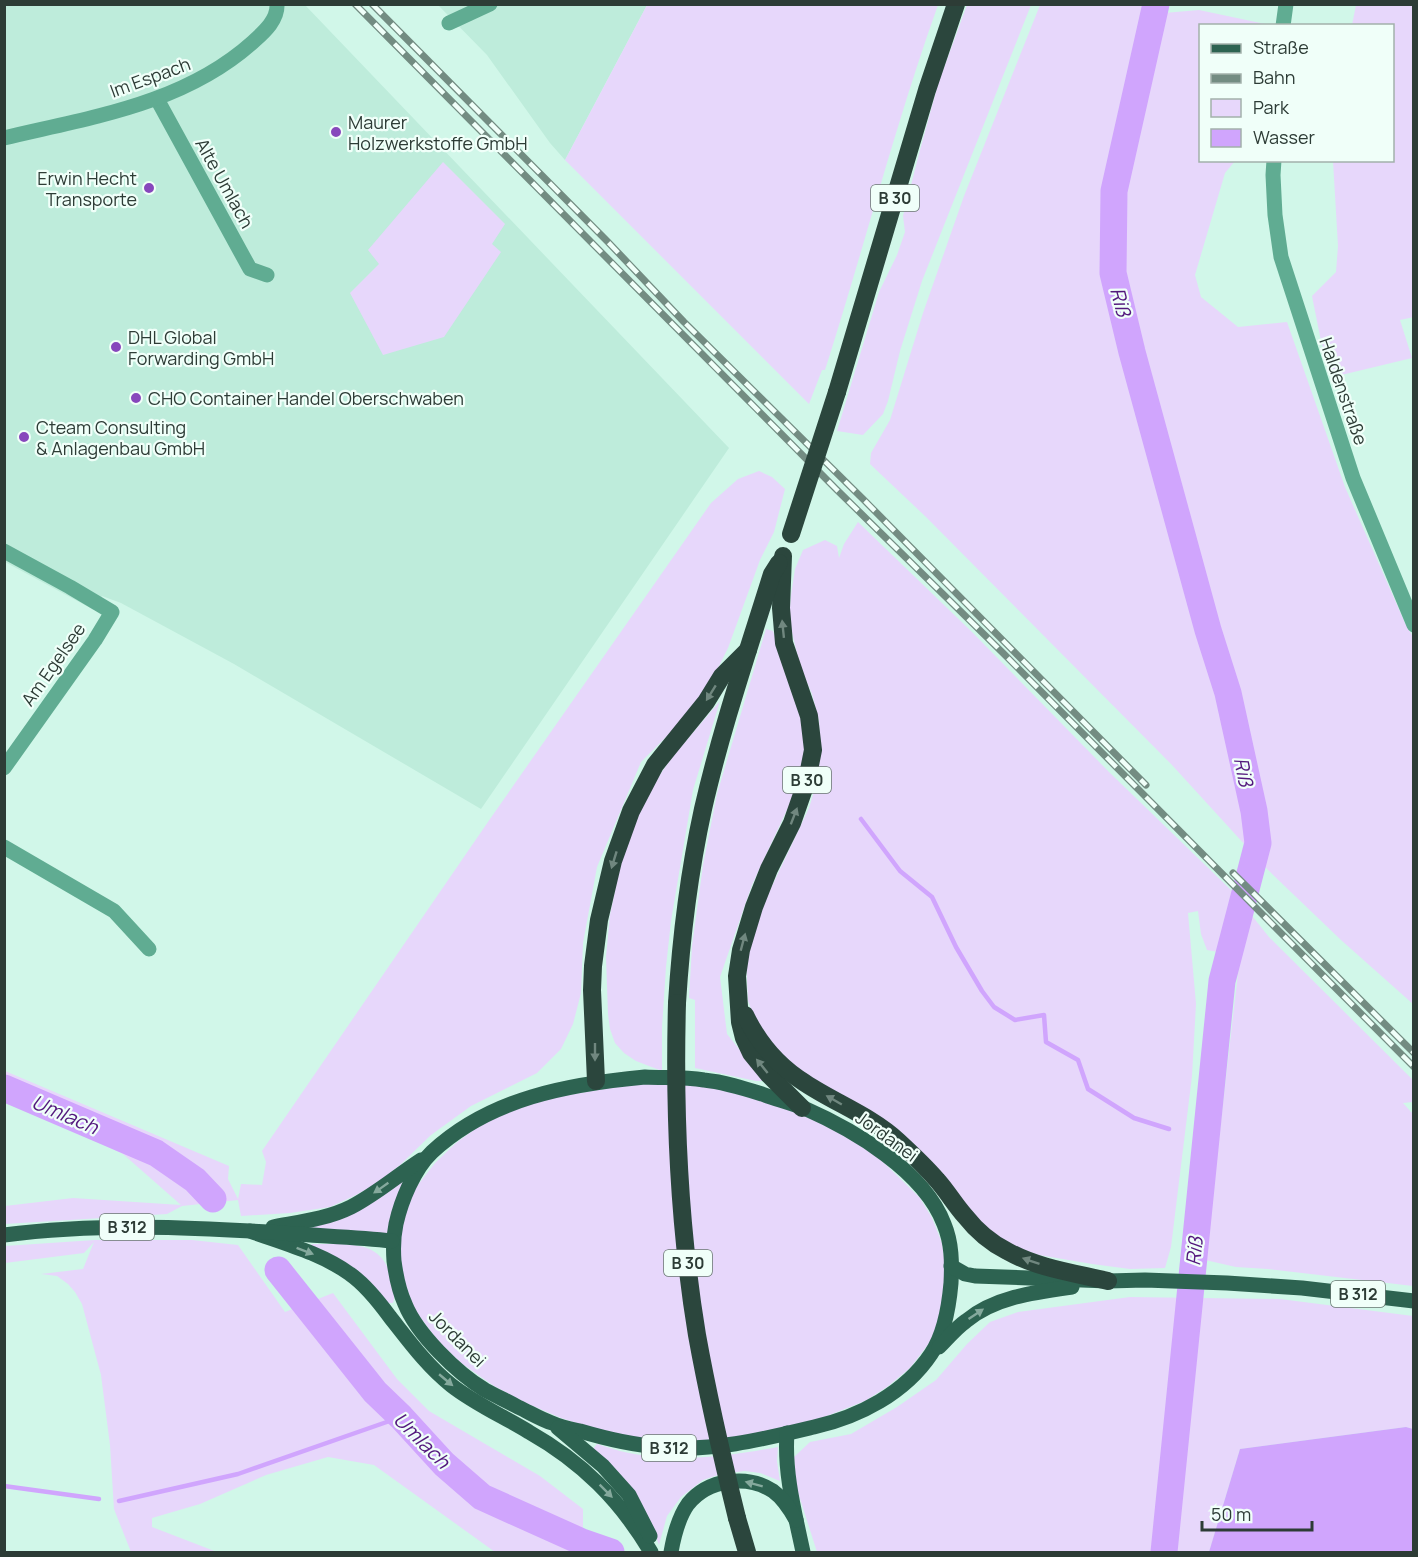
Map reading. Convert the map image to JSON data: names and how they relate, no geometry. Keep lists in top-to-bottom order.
{
  "streets": {
    "highway": ["B 30"],
    "main road": ["Jordanei", "B 312"],
    "street": [
      "Im Espach",
      "Alte Umlach",
      "Haldenstraße",
      "Am Egelsee"
    ]
  },
  "crossings": [
    ["Im Espach", "Alte Umlach"],
    ["B 30", "Jordanei"],
    ["B 30", "B 312"],
    ["Jordanei", "B 312"]
  ],
  "water": ["Riß", "Umlach"],
  "places": [
    "Maurer Holzwerkstoffe GmbH",
    "Erwin Hecht Transporte",
    "DHL Global Forwarding GmbH",
    "CHO Container Handel Oberschwaben",
    "Cteam Consulting & Anlagenbau GmbH"
  ],
  "legend": [
    "Straße",
    "Bahn",
    "Park",
    "Wasser"
  ],
  "scale_bar": "50 m"
}
